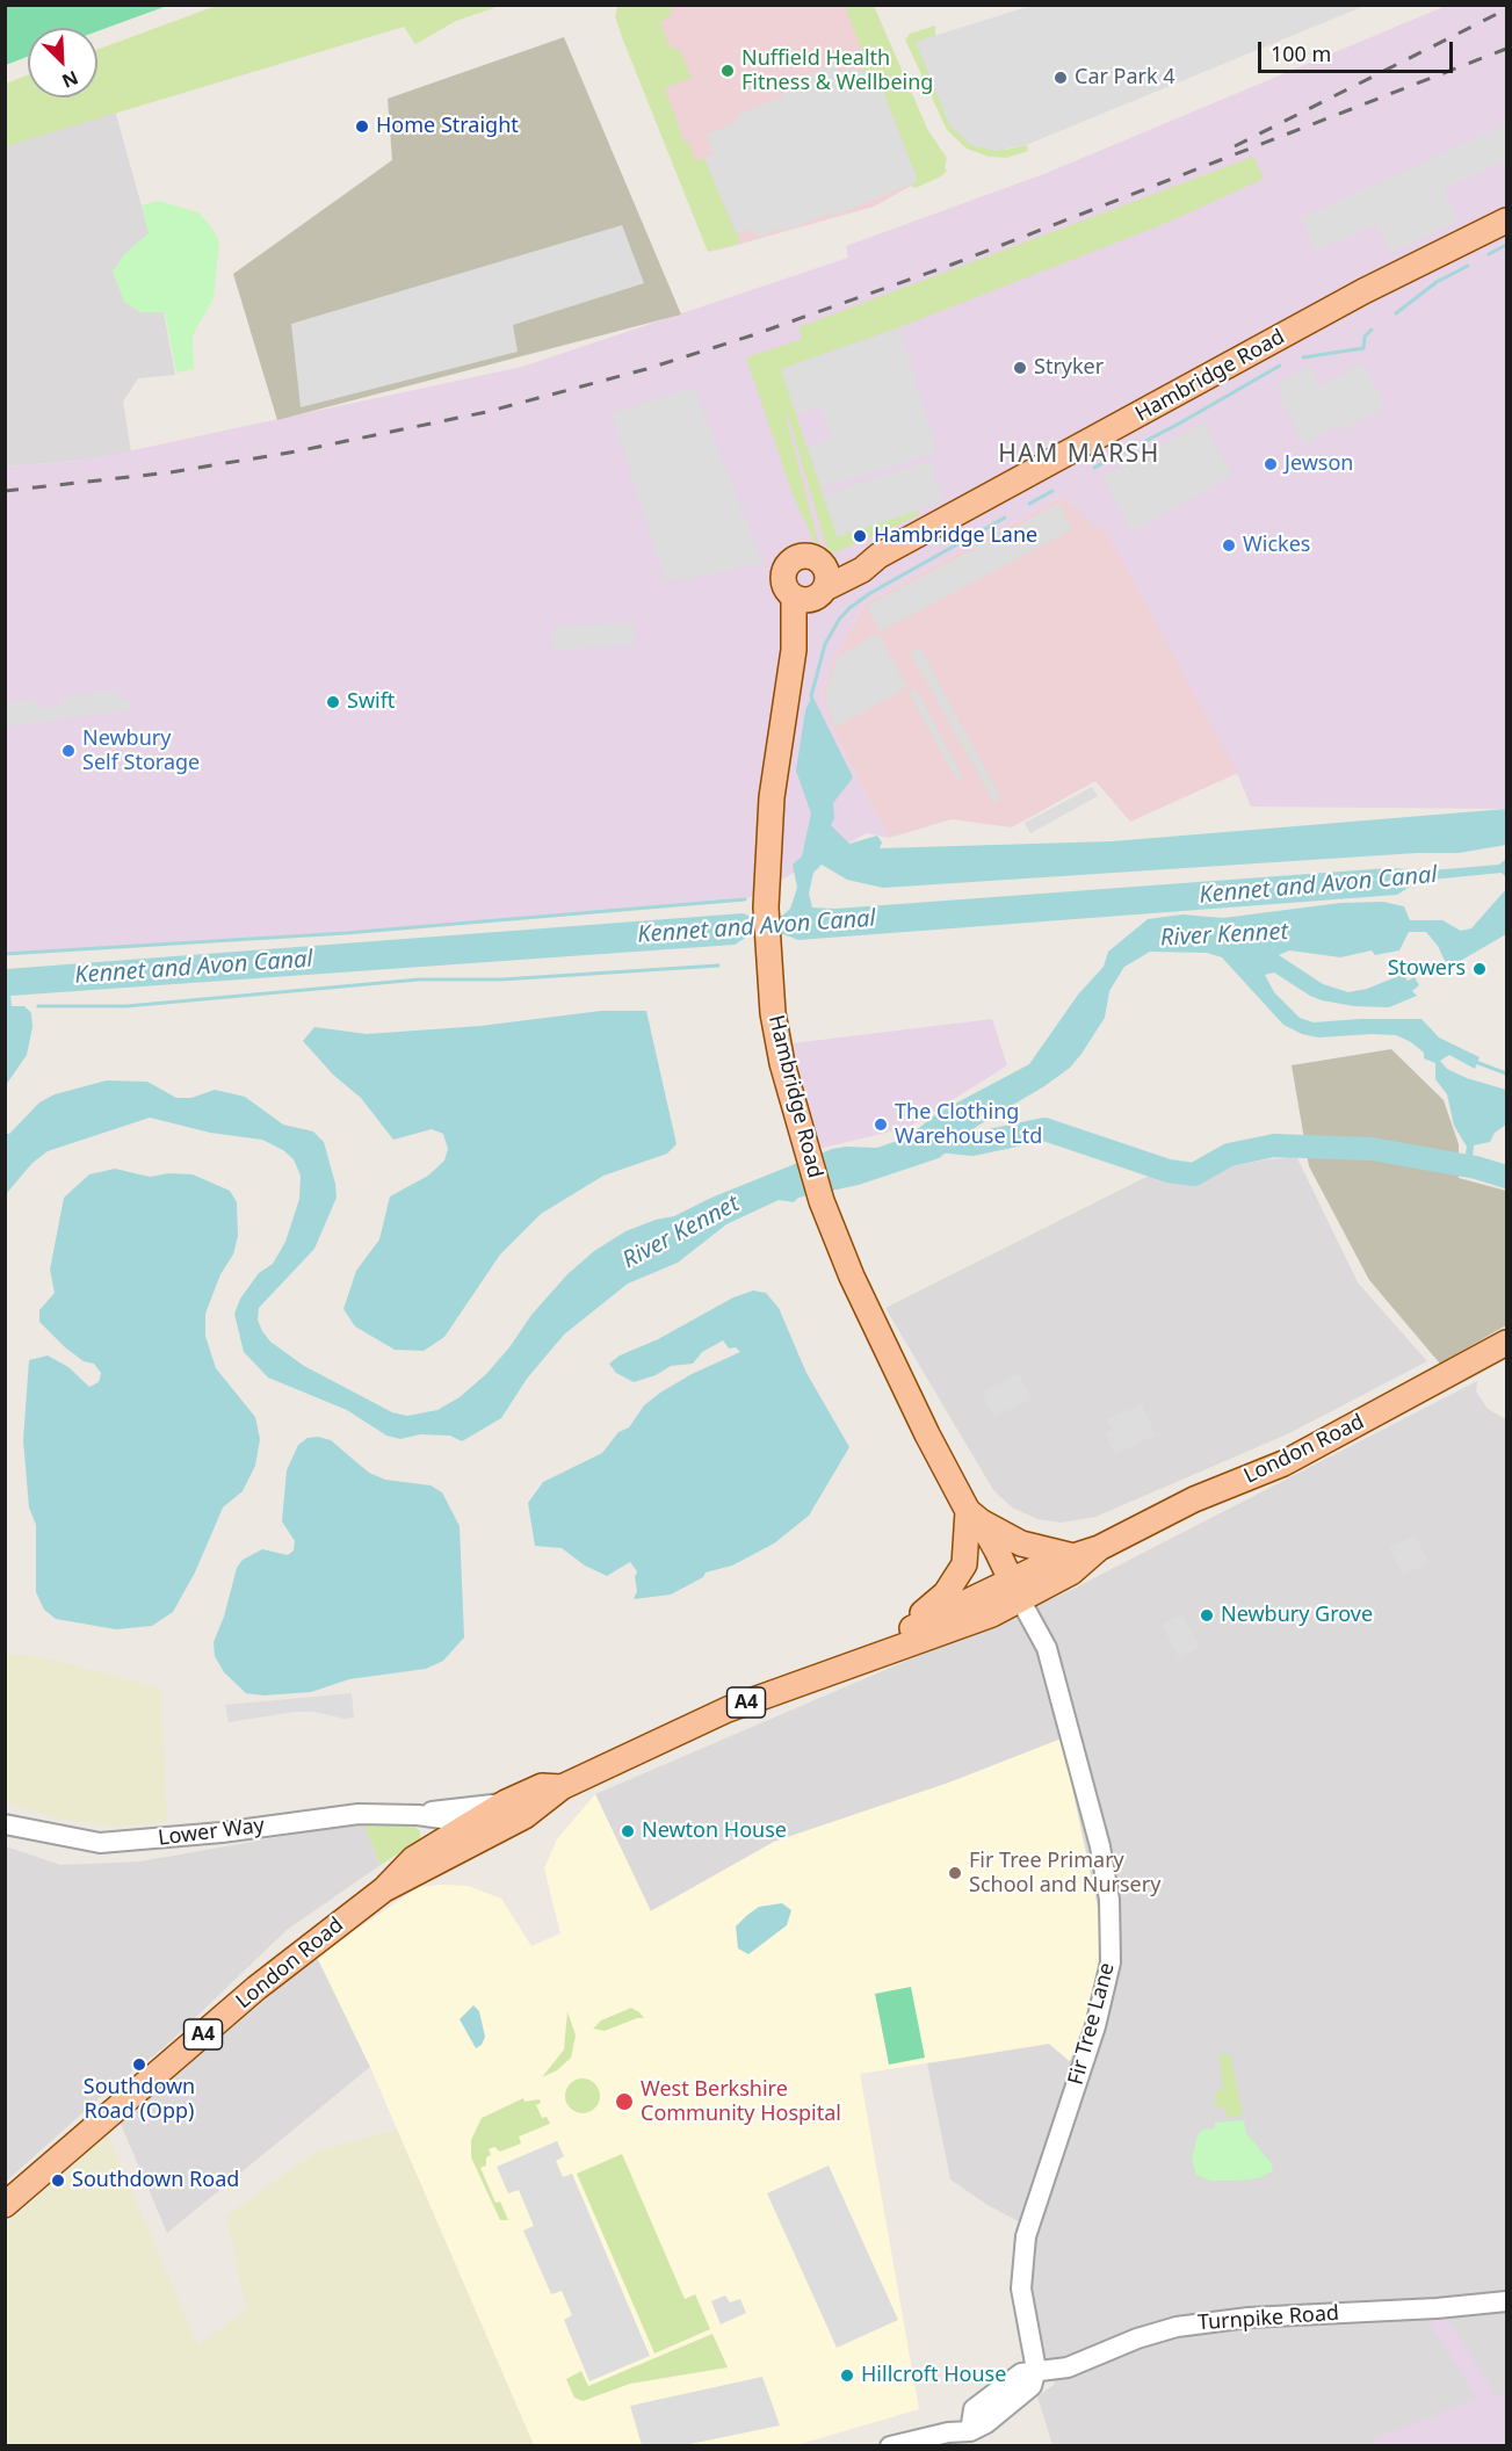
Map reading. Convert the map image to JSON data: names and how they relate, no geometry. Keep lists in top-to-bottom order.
{
  "streets": {
    "main road": ["Hambridge Road", "London Road", "A4"],
    "street": ["Lower Way", "Fir Tree Lane", "Turnpike Road"]
  },
  "crossings": [
    ["Hambridge Road", "London Road"],
    ["Hambridge Road", "Fir Tree Lane"],
    ["London Road", "Lower Way"],
    ["London Road", "Fir Tree Lane"],
    ["Fir Tree Lane", "Turnpike Road"]
  ],
  "districts": ["HAM MARSH"],
  "water": ["Kennet and Avon Canal", "River Kennet"],
  "places": [
    "Nuffield Health Fitness & Wellbeing",
    "Car Park 4",
    "Home Straight",
    "Stryker",
    "Jewson",
    "Hambridge Lane",
    "Wickes",
    "Swift",
    "Newbury Self Storage",
    "Stowers",
    "The Clothing Warehouse Ltd",
    "Newbury Grove",
    "Newton House",
    "Fir Tree Primary School and Nursery",
    "Southdown Road (Opp)",
    "West Berkshire Community Hospital",
    "Southdown Road",
    "Hillcroft House"
  ],
  "scale_bar": "100 m",
  "north": "bottom right"
}
